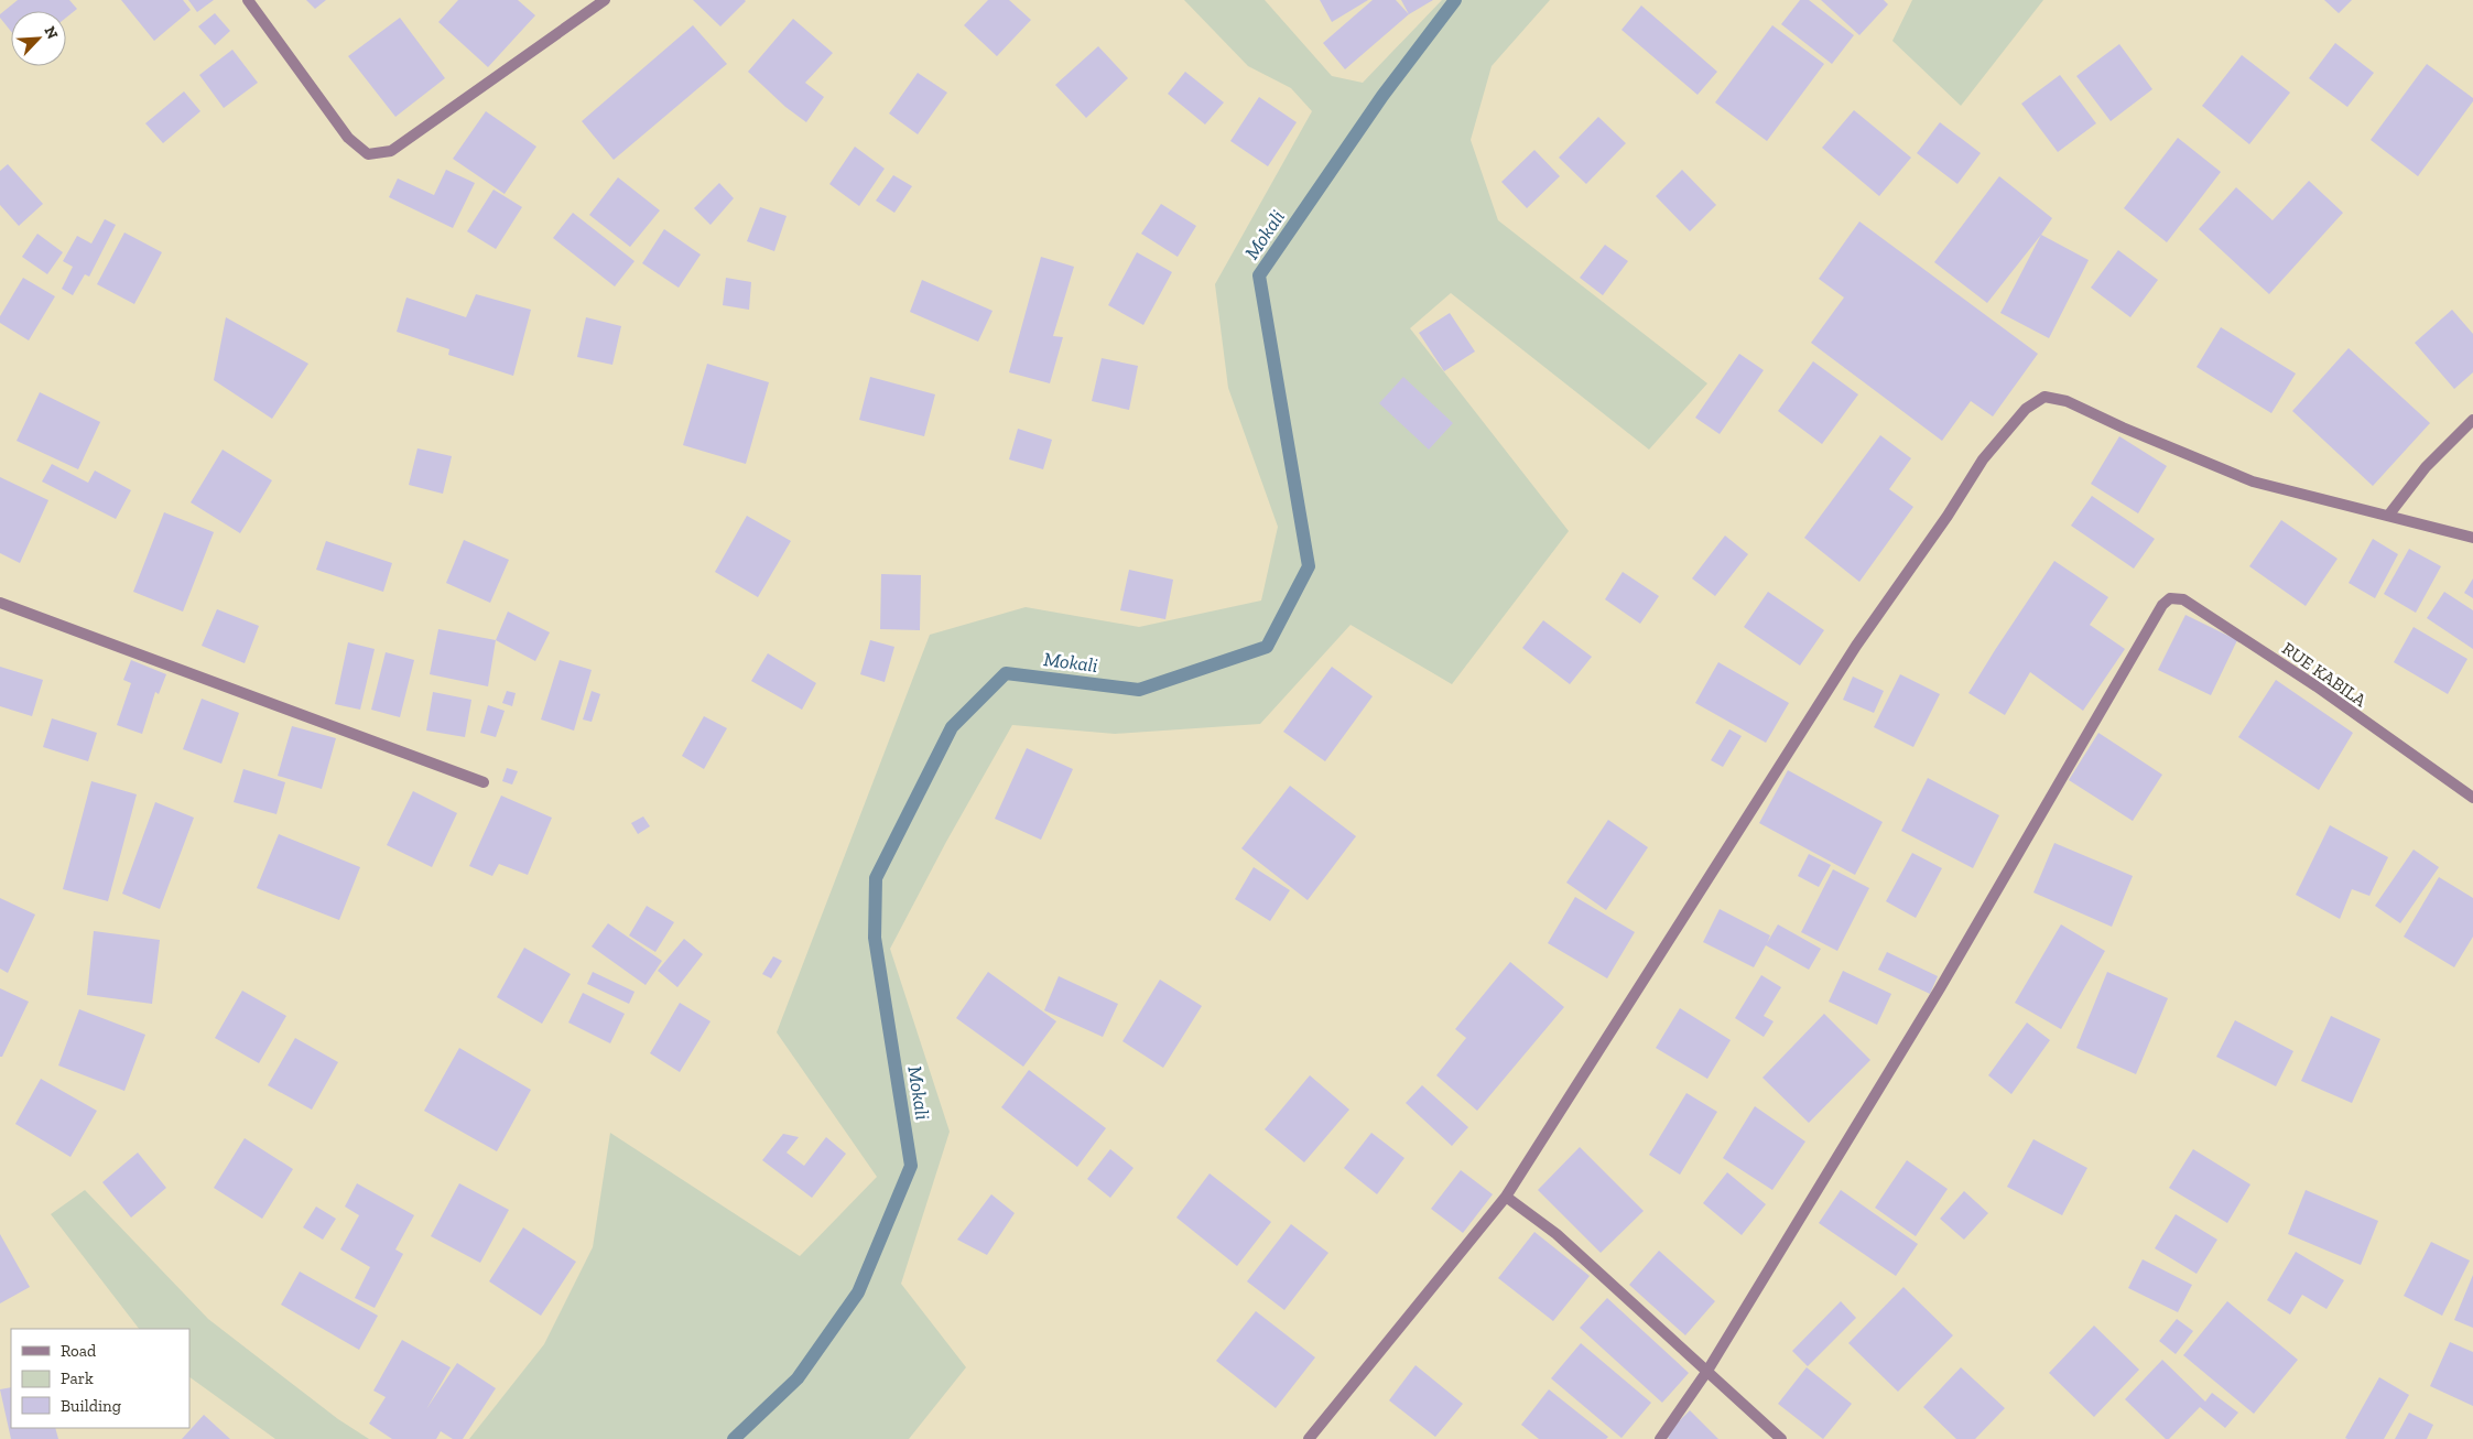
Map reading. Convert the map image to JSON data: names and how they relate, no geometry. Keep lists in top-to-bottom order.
{
  "streets": {
    "street": ["RUE KABILA"]
  },
  "water": ["Mokali"],
  "legend": ["Road", "Park", "Building"],
  "north": "top right"
}
